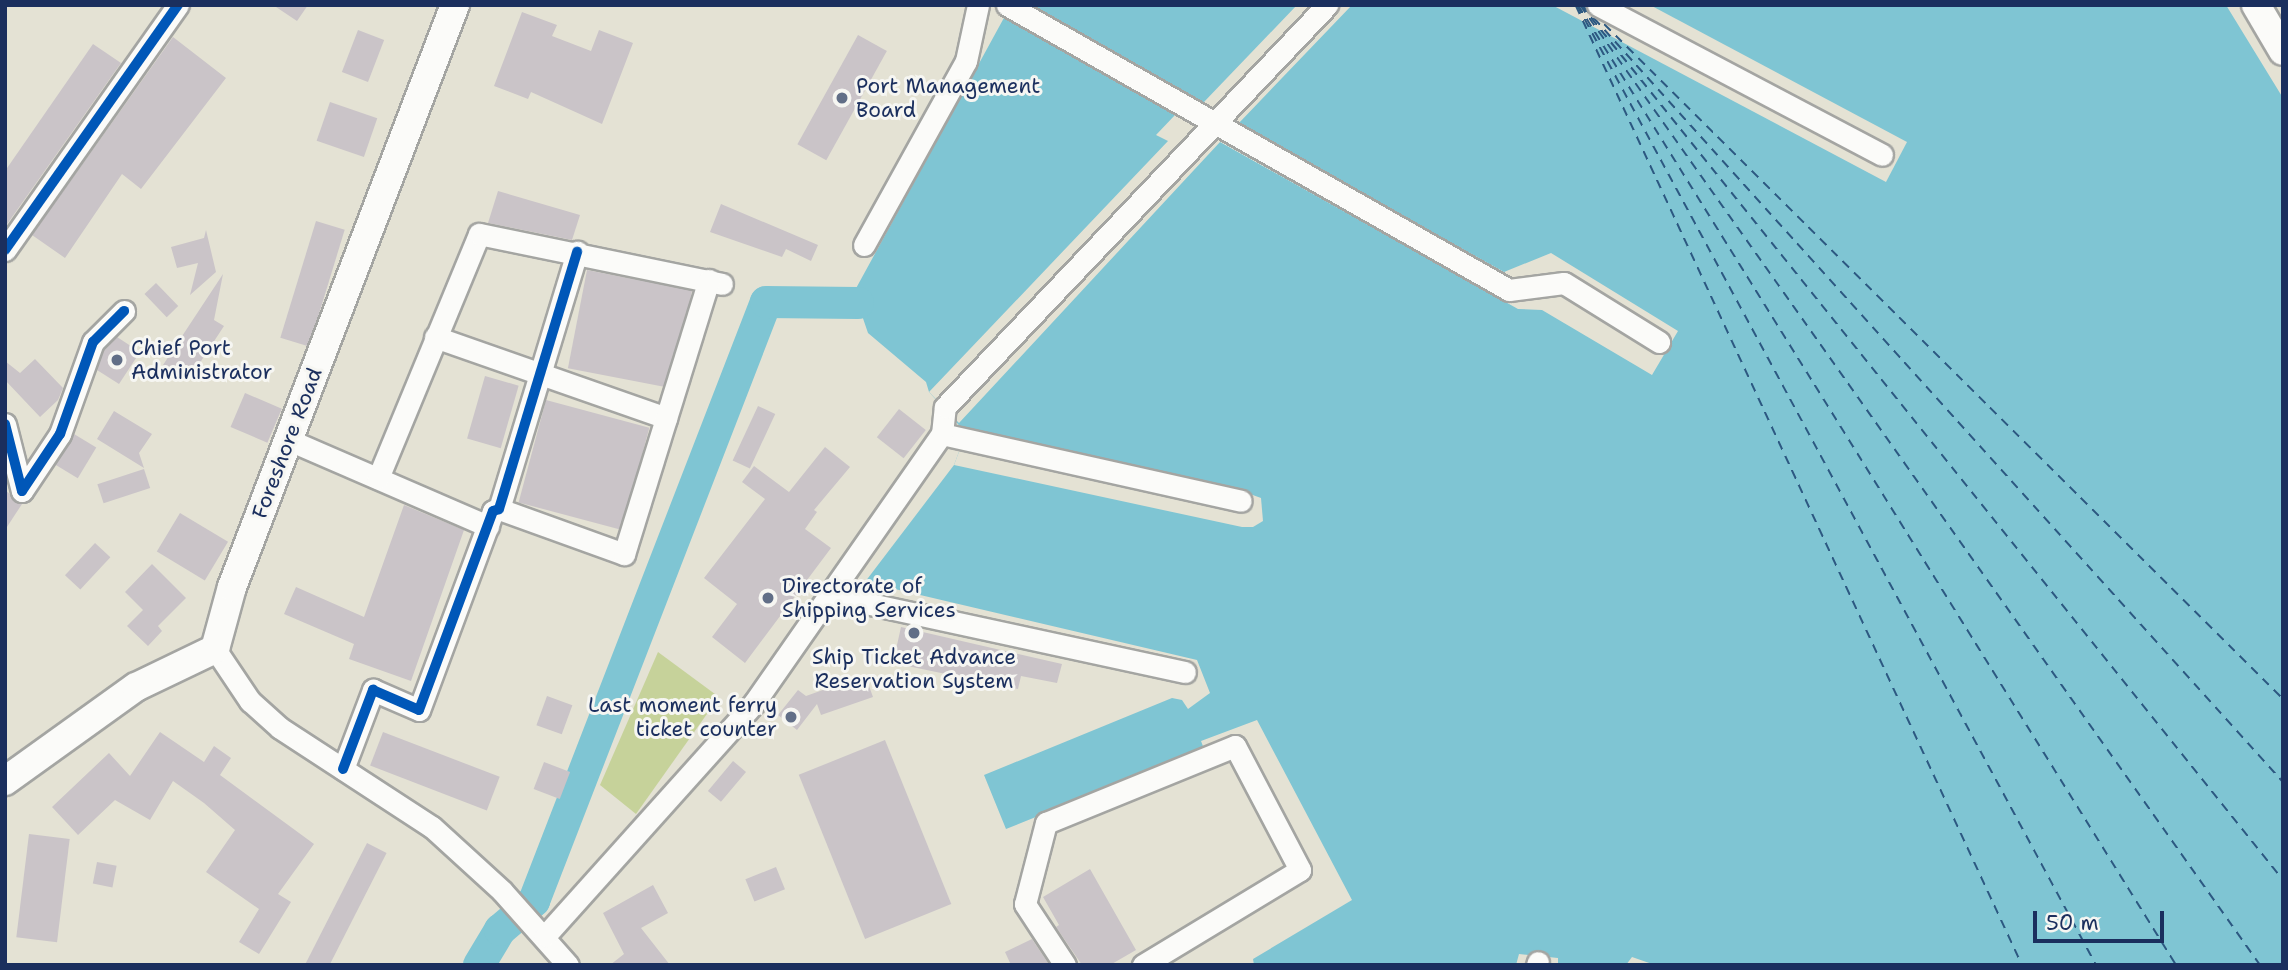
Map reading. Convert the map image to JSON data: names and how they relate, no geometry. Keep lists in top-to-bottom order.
{
  "streets": {
    "main road": ["Foreshore Road"]
  },
  "places": [
    "Port Management Board",
    "Chief Port Administrator",
    "Directorate of Shipping Services",
    "Ship Ticket Advance Reservation System",
    "Last moment ferry ticket counter"
  ],
  "scale_bar": "50 m"
}
